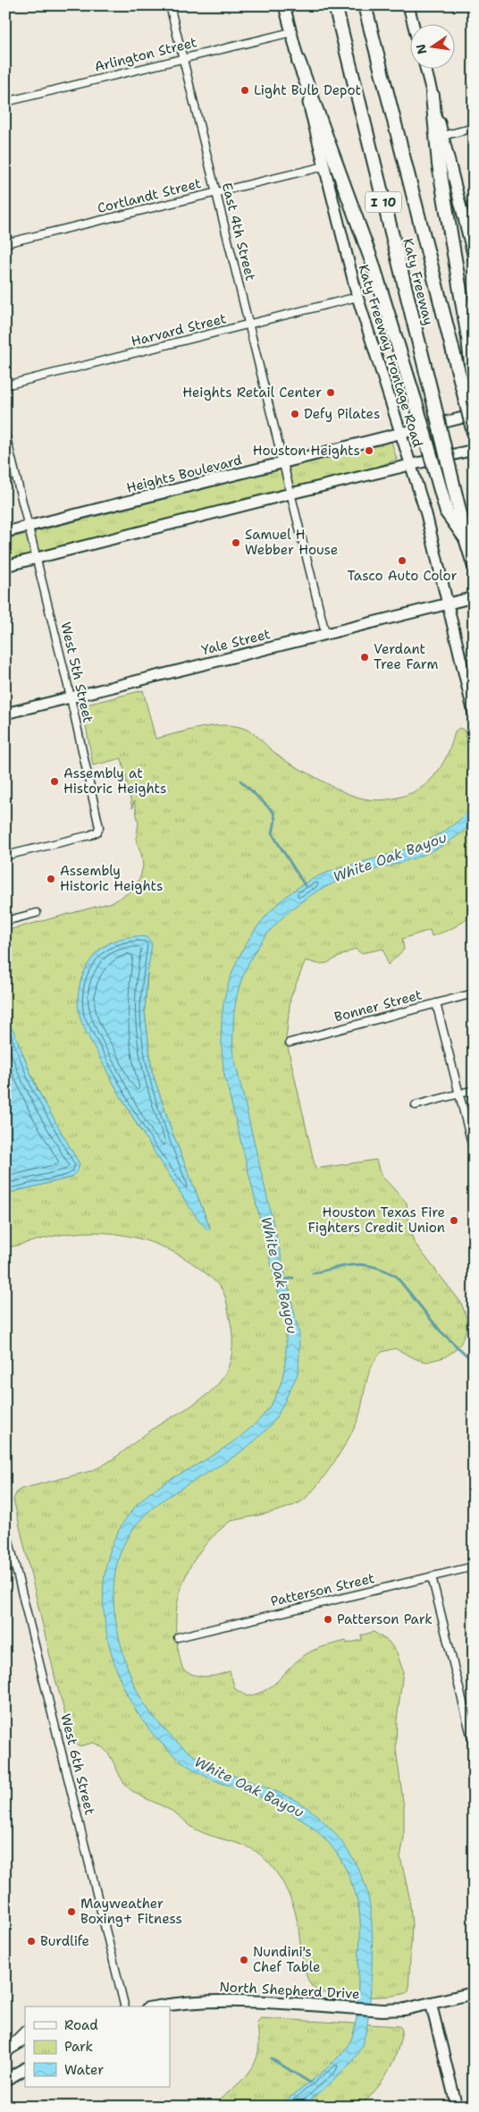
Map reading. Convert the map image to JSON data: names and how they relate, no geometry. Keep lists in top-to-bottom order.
{
  "streets": {
    "highway": ["I 10", "Katy Freeway"],
    "main road": [
      "Katy Freeway Frontage Road",
      "Heights Boulevard",
      "Yale Street",
      "North Shepherd Drive"
    ],
    "street": [
      "Arlington Street",
      "Cortlandt Street",
      "East 4th Street",
      "Harvard Street",
      "West 5th Street",
      "Bonner Street",
      "Patterson Street",
      "West 6th Street"
    ]
  },
  "crossings": [
    ["Arlington Street", "East 4th Street"],
    ["Arlington Street", "Katy Freeway Frontage Road"],
    ["Cortlandt Street", "East 4th Street"],
    ["Cortlandt Street", "Katy Freeway Frontage Road"],
    ["East 4th Street", "Harvard Street"],
    ["East 4th Street", "Heights Boulevard"],
    ["East 4th Street", "Yale Street"],
    ["Harvard Street", "Katy Freeway Frontage Road"],
    ["Katy Freeway Frontage Road", "Heights Boulevard"],
    ["Katy Freeway Frontage Road", "Yale Street"],
    ["Heights Boulevard", "West 5th Street"],
    ["Yale Street", "West 5th Street"]
  ],
  "water": ["White Oak Bayou"],
  "places": [
    "Light Bulb Depot",
    "Heights Retail Center",
    "Defy Pilates",
    "Houston Heights",
    "Samuel H Webber House",
    "Tasco Auto Color",
    "Verdant Tree Farm",
    "Assembly at Historic Heights",
    "Assembly Historic Heights",
    "Houston Texas Fire Fighters Credit Union",
    "Patterson Park",
    "Mayweather Boxing+ Fitness",
    "Burdlife",
    "Nundini's Chef Table"
  ],
  "legend": ["Road", "Park", "Water"],
  "north": "left"
}
